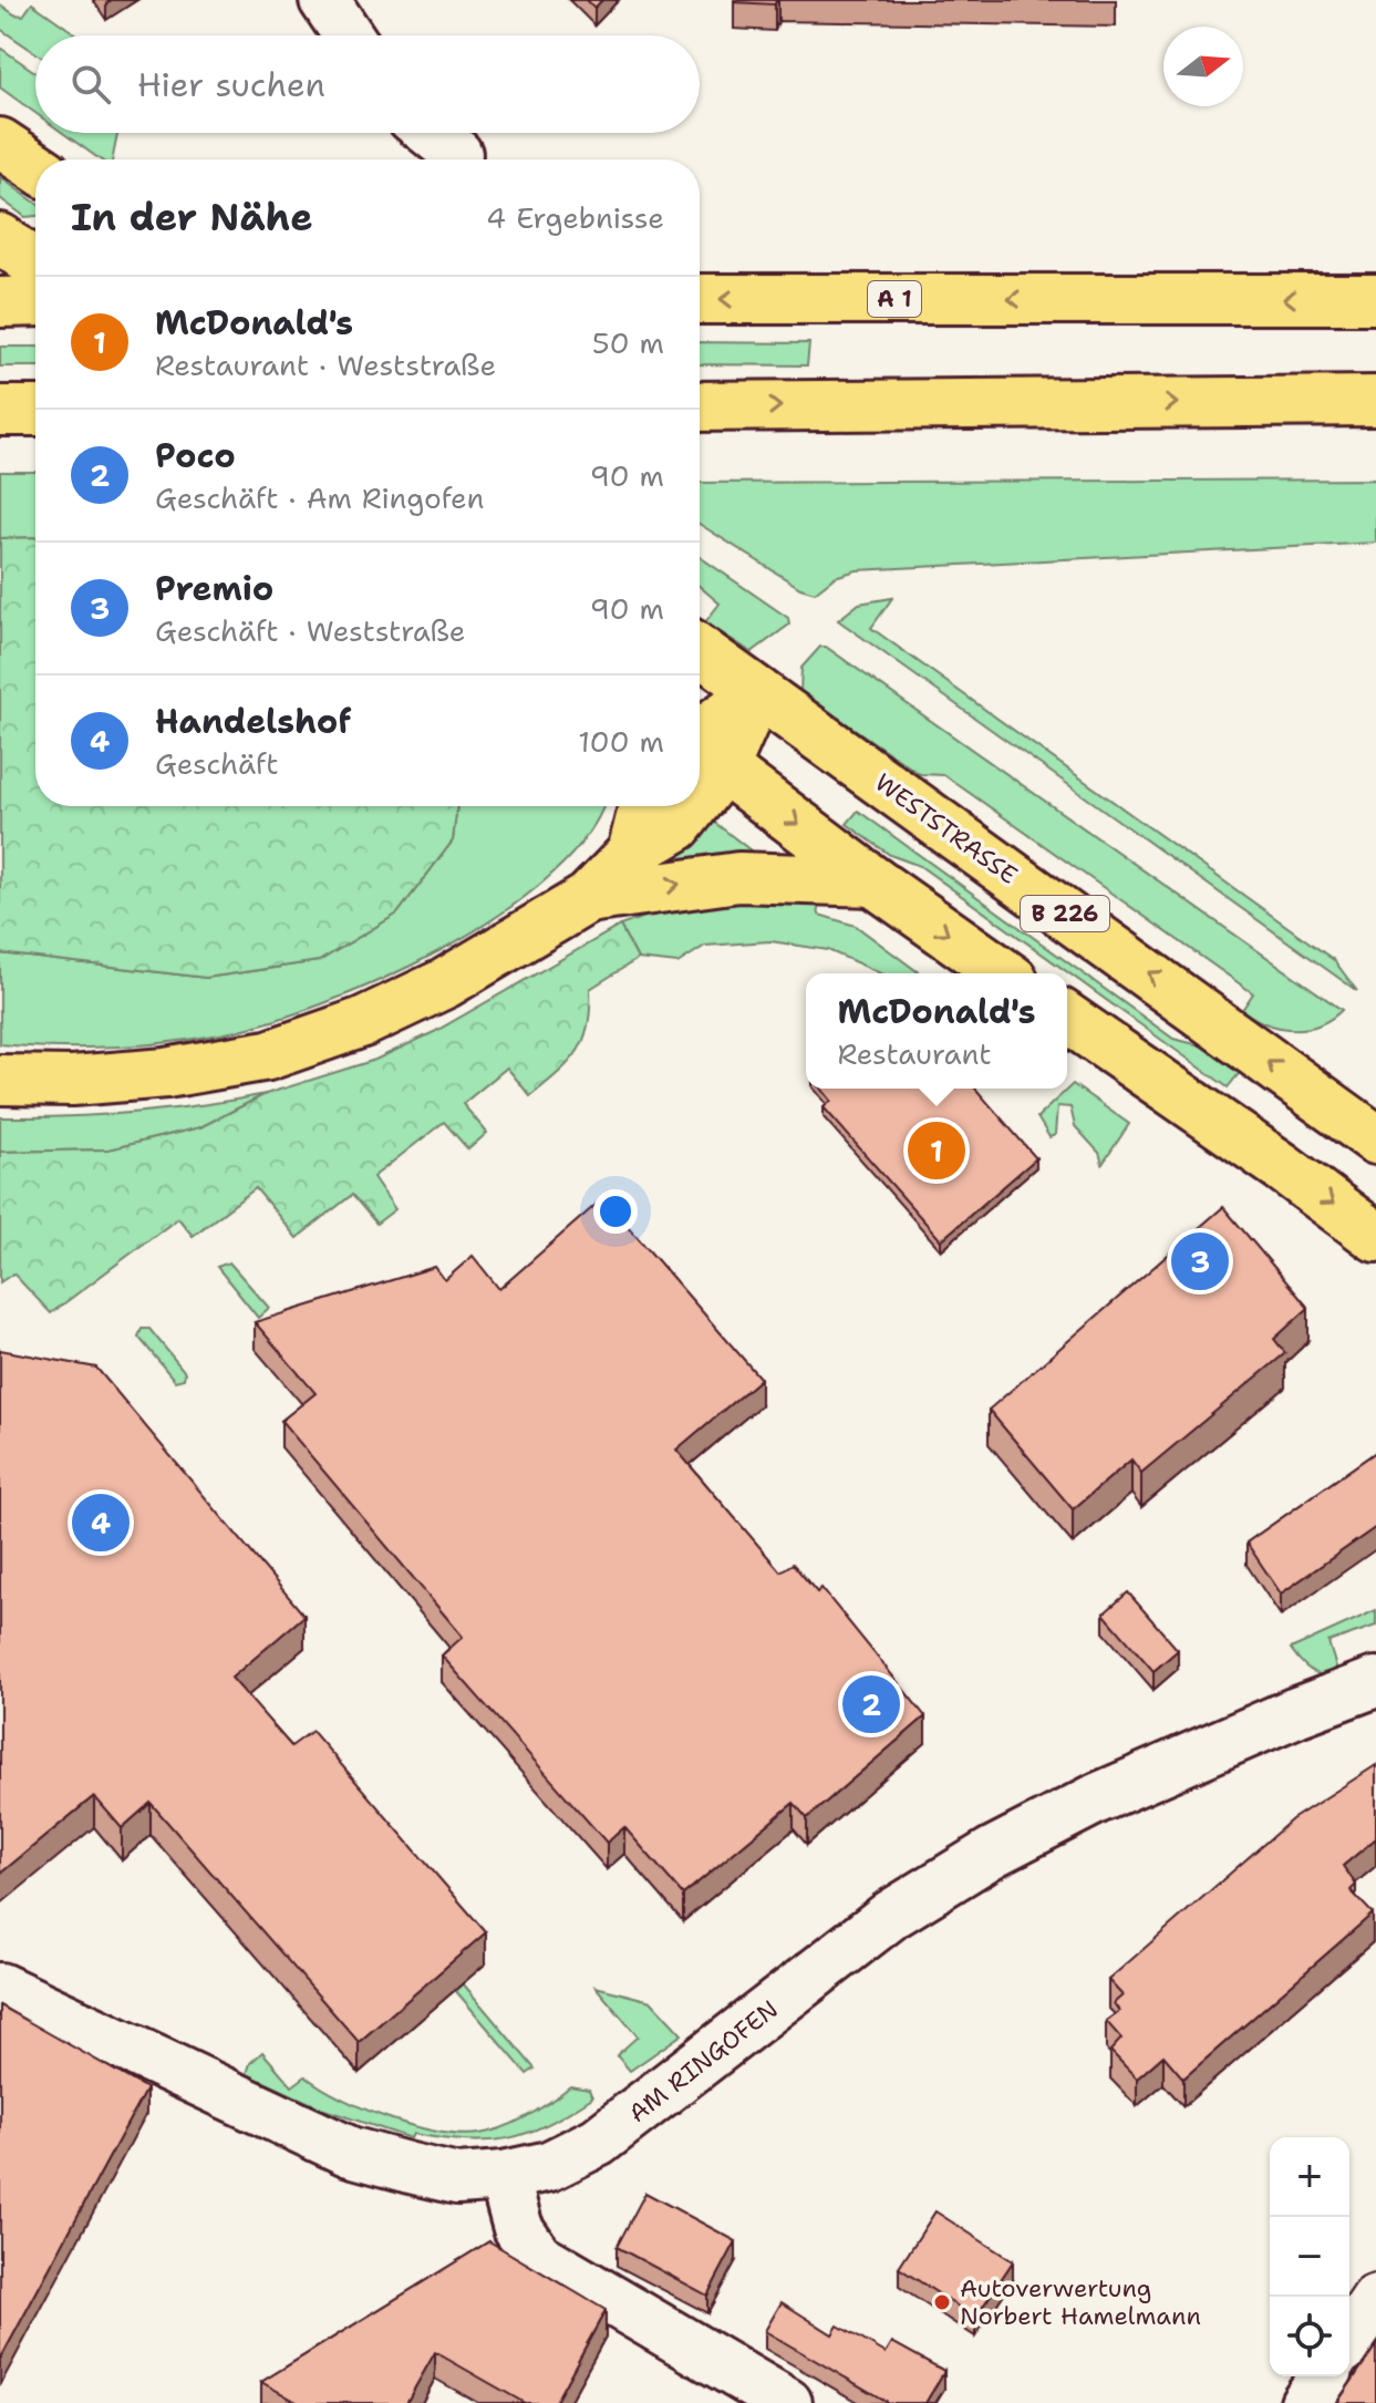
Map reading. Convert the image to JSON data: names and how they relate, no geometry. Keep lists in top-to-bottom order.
{
  "streets": {
    "main road": ["A 1", "WESTSTRASSE", "B 226"],
    "street": ["AM RINGOFEN"]
  },
  "places": ["Autoverwertung Norbert Hamelmann"],
  "north": "right",
  "page": {
    "search": "Hier suchen",
    "heading": ["In der Nähe", "4 Ergebnisse"],
    "list": [
      {
        "mark": "1",
        "name": "McDonald's",
        "note": "Restaurant · Weststraße",
        "value": "50 m"
      },
      {
        "mark": "2",
        "name": "Poco",
        "note": "Geschäft · Am Ringofen",
        "value": "90 m"
      },
      {
        "mark": "3",
        "name": "Premio",
        "note": "Geschäft · Weststraße",
        "value": "90 m"
      },
      {
        "mark": "4",
        "name": "Handelshof",
        "note": "Geschäft",
        "value": "100 m"
      }
    ],
    "popup": ["McDonald's", "Restaurant"],
    "pins": [
      "1",
      "3",
      "4",
      "2"
    ],
    "map_buttons": ["+", "−"]
  }
}
